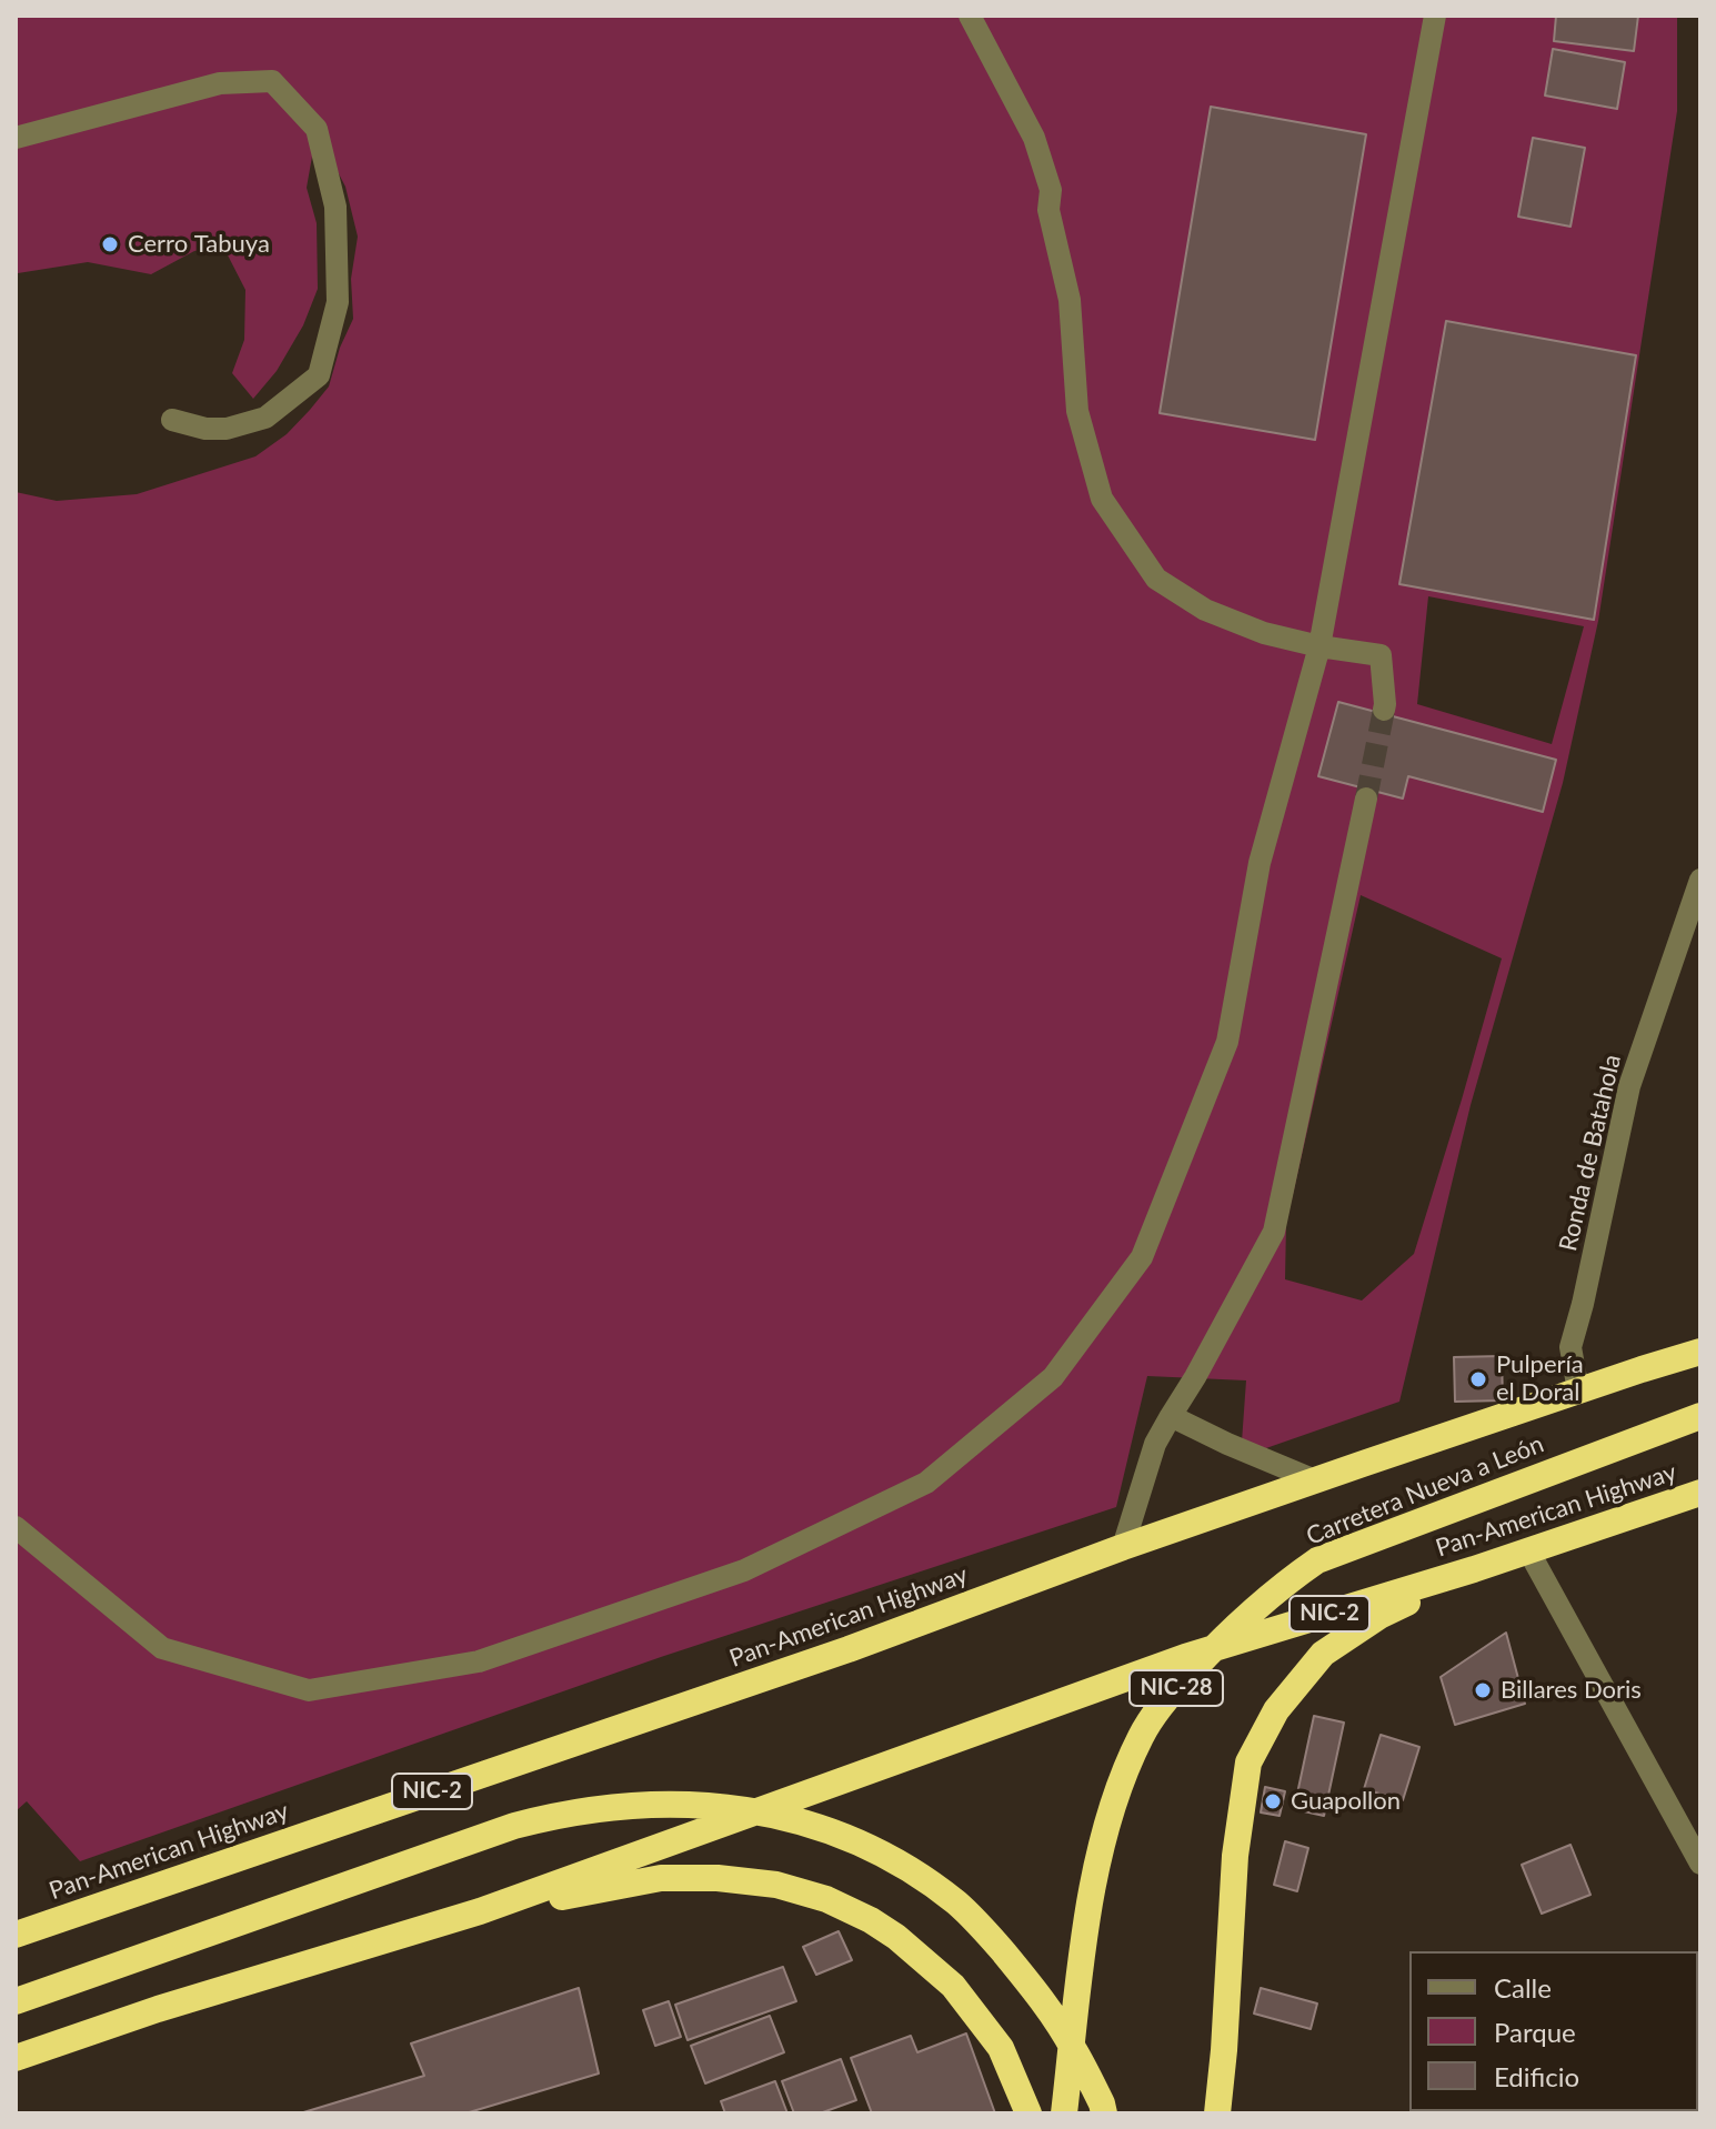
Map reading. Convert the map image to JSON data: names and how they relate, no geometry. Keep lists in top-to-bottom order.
{
  "streets": {
    "highway": [
      "Carretera Nueva a León",
      "Pan-American Highway",
      "NIC-2",
      "NIC-28"
    ],
    "street": ["Ronda de Batahola"]
  },
  "crossings": [
    ["Ronda de Batahola", "Pan-American Highway"]
  ],
  "places": [
    "Cerro Tabuya",
    "Pulpería el Doral",
    "Billares Doris",
    "Guapollon"
  ],
  "legend": ["Calle", "Parque", "Edificio"]
}
